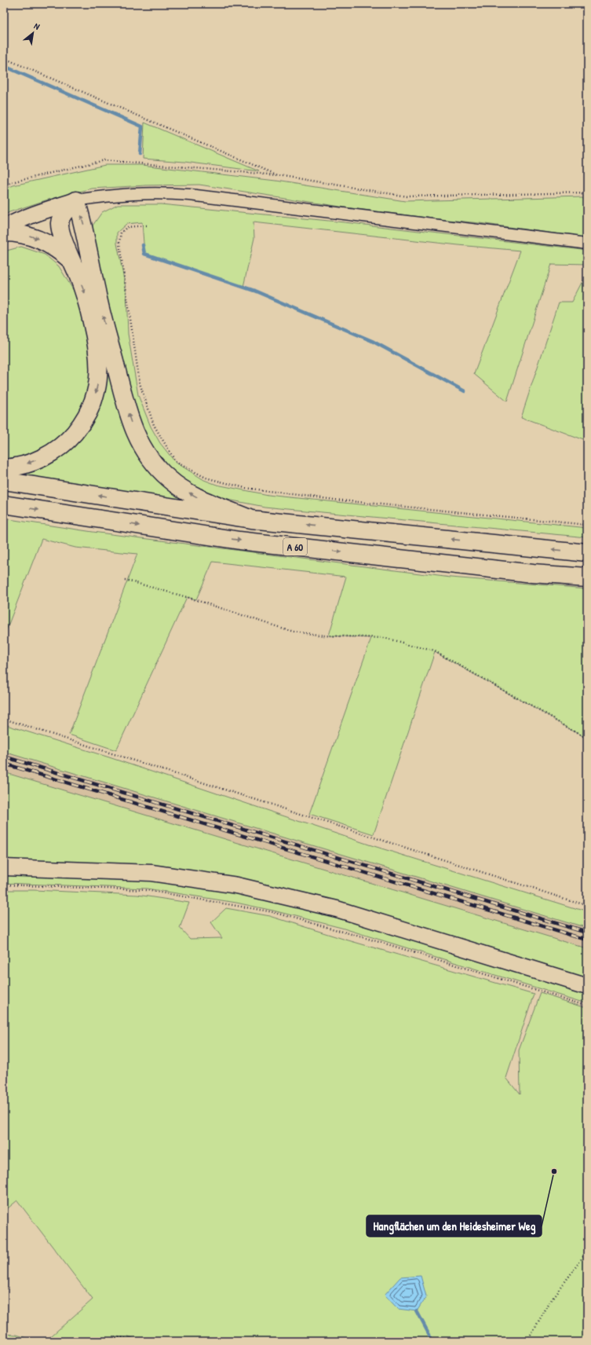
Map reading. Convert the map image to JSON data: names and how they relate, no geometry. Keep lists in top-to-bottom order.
{
  "streets": {
    "highway": ["A 60"]
  },
  "places": ["Hangflächen um den Heidesheimer Weg"],
  "north": "top right"
}
